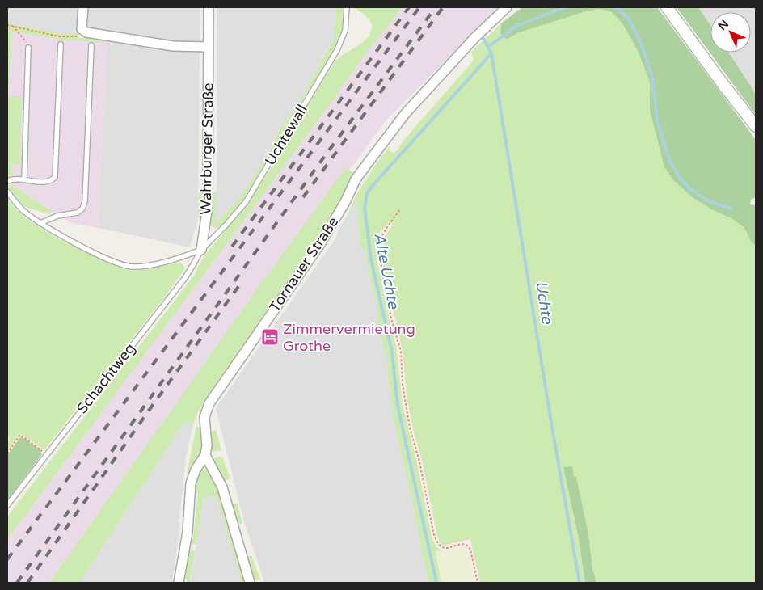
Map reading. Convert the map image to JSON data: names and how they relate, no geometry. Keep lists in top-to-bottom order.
{
  "streets": {
    "street": ["Wahrburger Straße", "Tornauer Straße"],
    "lane": ["Uchtewall", "Schachtweg"]
  },
  "crossings": [
    ["Uchtewall", "Wahrburger Straße"],
    ["Uchtewall", "Schachtweg"],
    ["Wahrburger Straße", "Schachtweg"]
  ],
  "water": ["Alte Uchte", "Uchte"],
  "places": {
    "hotel": ["Zimmervermietung Grothe"]
  },
  "north": "top left"
}
